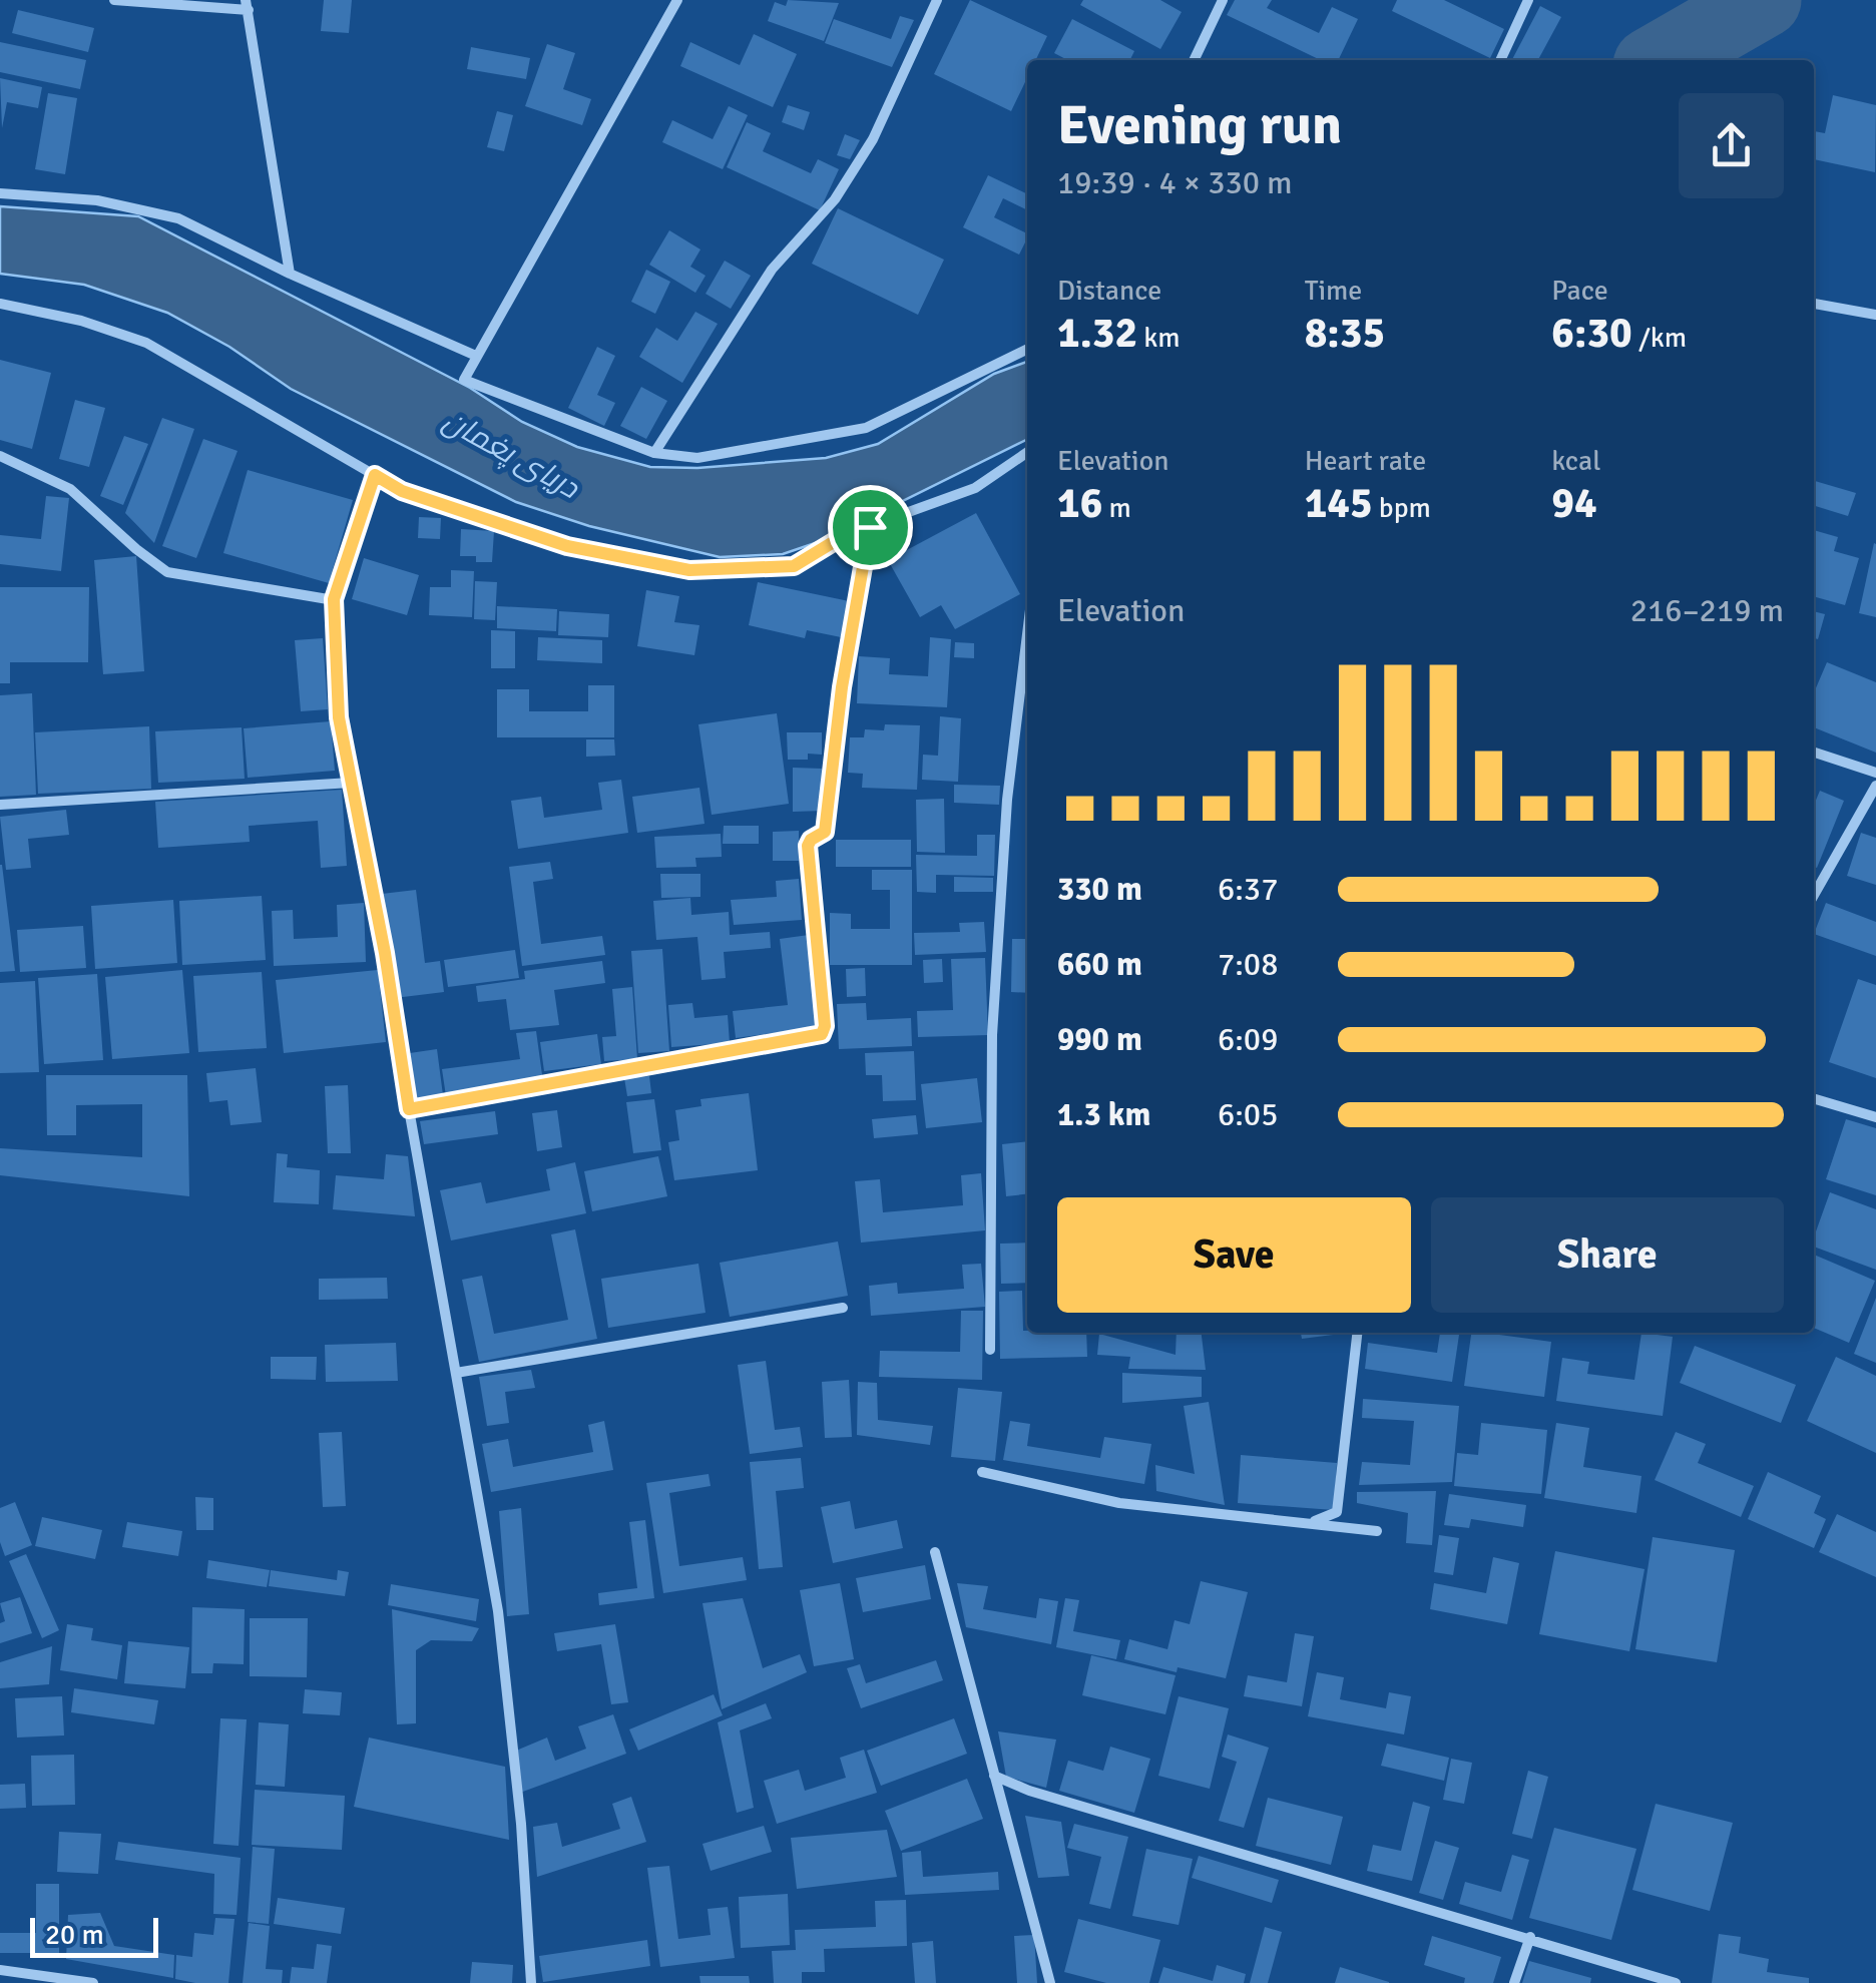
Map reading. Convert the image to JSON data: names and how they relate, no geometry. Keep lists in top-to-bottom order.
{
  "water": ["دریای پغمان"],
  "scale_bar": "20 m",
  "page": {
    "heading": ["Evening run", "19:39 · 4 × 330 m"],
    "stats": [
      ["Distance", "1.32 km"],
      ["Time", "8:35"],
      ["Pace", "6:30 /km"],
      ["Elevation", "16 m"],
      ["Heart rate", "145 bpm"],
      ["kcal", "94"]
    ],
    "chart": ["Elevation", "216–219 m"],
    "list": [
      {
        "name": "330 m",
        "note": "6:37"
      },
      {
        "name": "660 m",
        "note": "7:08"
      },
      {
        "name": "990 m",
        "note": "6:09"
      },
      {
        "name": "1.3 km",
        "note": "6:05"
      }
    ],
    "buttons": ["Save", "Share"],
    "scale": "20 m"
  }
}
